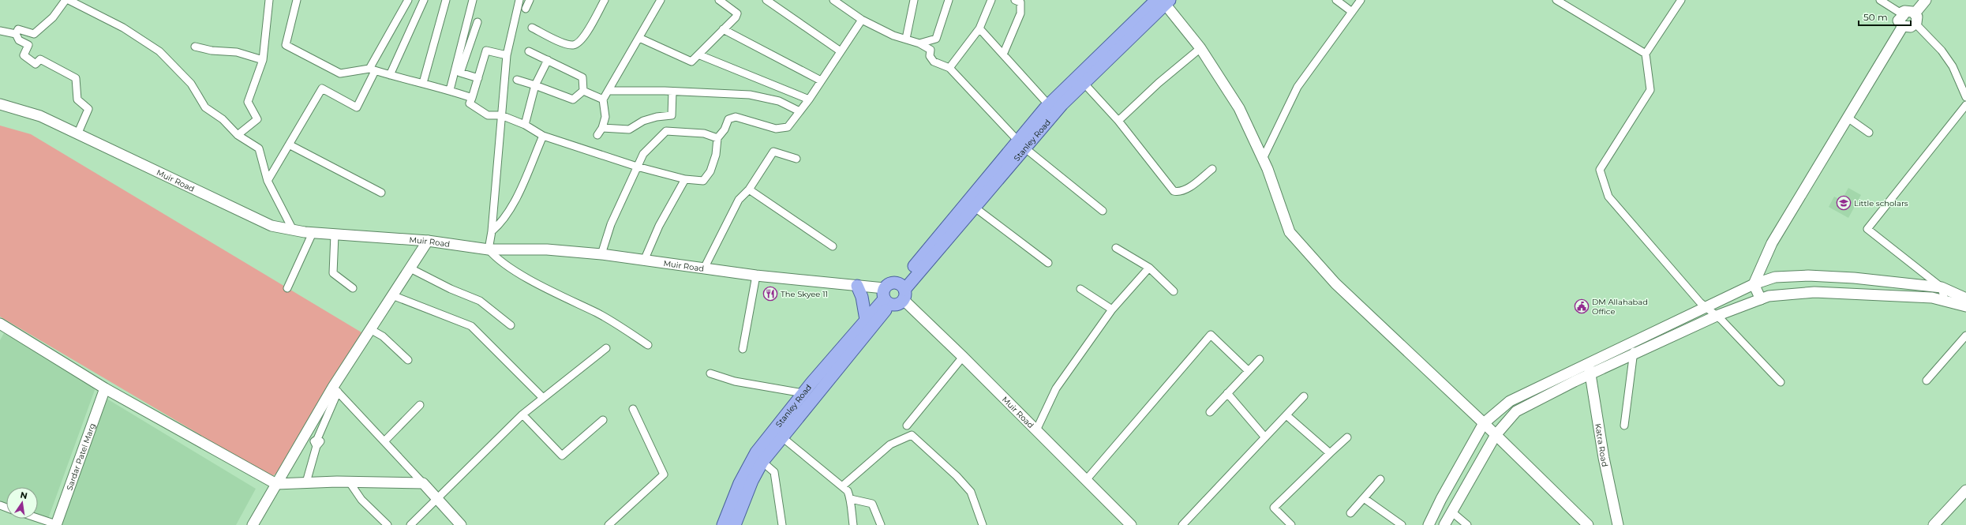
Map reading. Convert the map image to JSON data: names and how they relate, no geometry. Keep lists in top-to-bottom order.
{
  "streets": {
    "main road": ["Stanley Road"],
    "street": ["Muir Road", "Katra Road", "Sardar Patel Marg"]
  },
  "crossings": [
    ["Stanley Road", "Muir Road"]
  ],
  "places": {
    "school or university": ["Little scholars"],
    "restaurant": ["The Skyee 11"],
    "public building": ["DM Allahabad Office"]
  },
  "scale_bar": "50 m",
  "north": "top"
}
